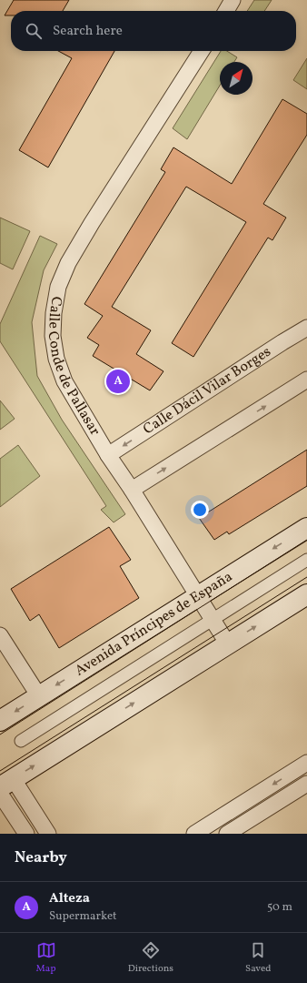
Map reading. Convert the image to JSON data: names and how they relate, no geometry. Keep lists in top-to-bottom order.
{
  "streets": {
    "main road": ["Avenida Príncipes de España"],
    "street": ["Calle Conde de Pallasar", "Calle Dácil Vilar Borges"]
  },
  "crossings": [
    ["Calle Conde de Pallasar", "Calle Dácil Vilar Borges"],
    ["Calle Conde de Pallasar", "Avenida Príncipes de España"]
  ],
  "north": "top right",
  "page": {
    "search": "Search here",
    "pins": "A",
    "heading": "Nearby",
    "list": [
      {
        "mark": "A",
        "name": "Alteza",
        "note": "Supermarket",
        "value": "50 m"
      }
    ],
    "nav": ["Map", "Directions", "Saved"]
  }
}
